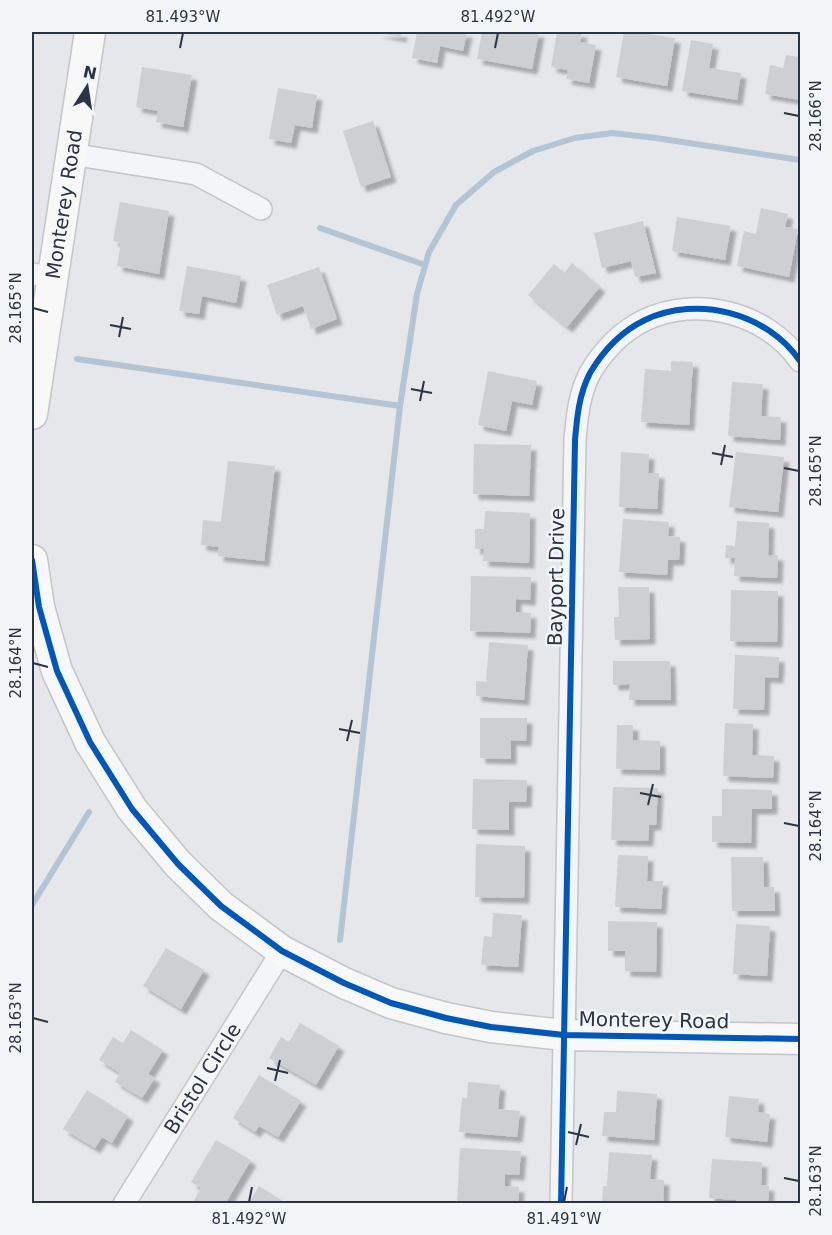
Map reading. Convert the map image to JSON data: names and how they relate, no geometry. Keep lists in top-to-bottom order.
{
  "streets": {
    "street": ["Monterey Road", "Bayport Drive", "Bristol Circle"]
  },
  "crossings": [
    ["Monterey Road", "Bayport Drive"],
    ["Monterey Road", "Bristol Circle"]
  ],
  "north": "top",
  "coordinates": [
    "81.493°W",
    "81.492°W",
    "28.166°N",
    "28.165°N",
    "28.164°N",
    "28.163°N",
    "81.491°W"
  ]
}
